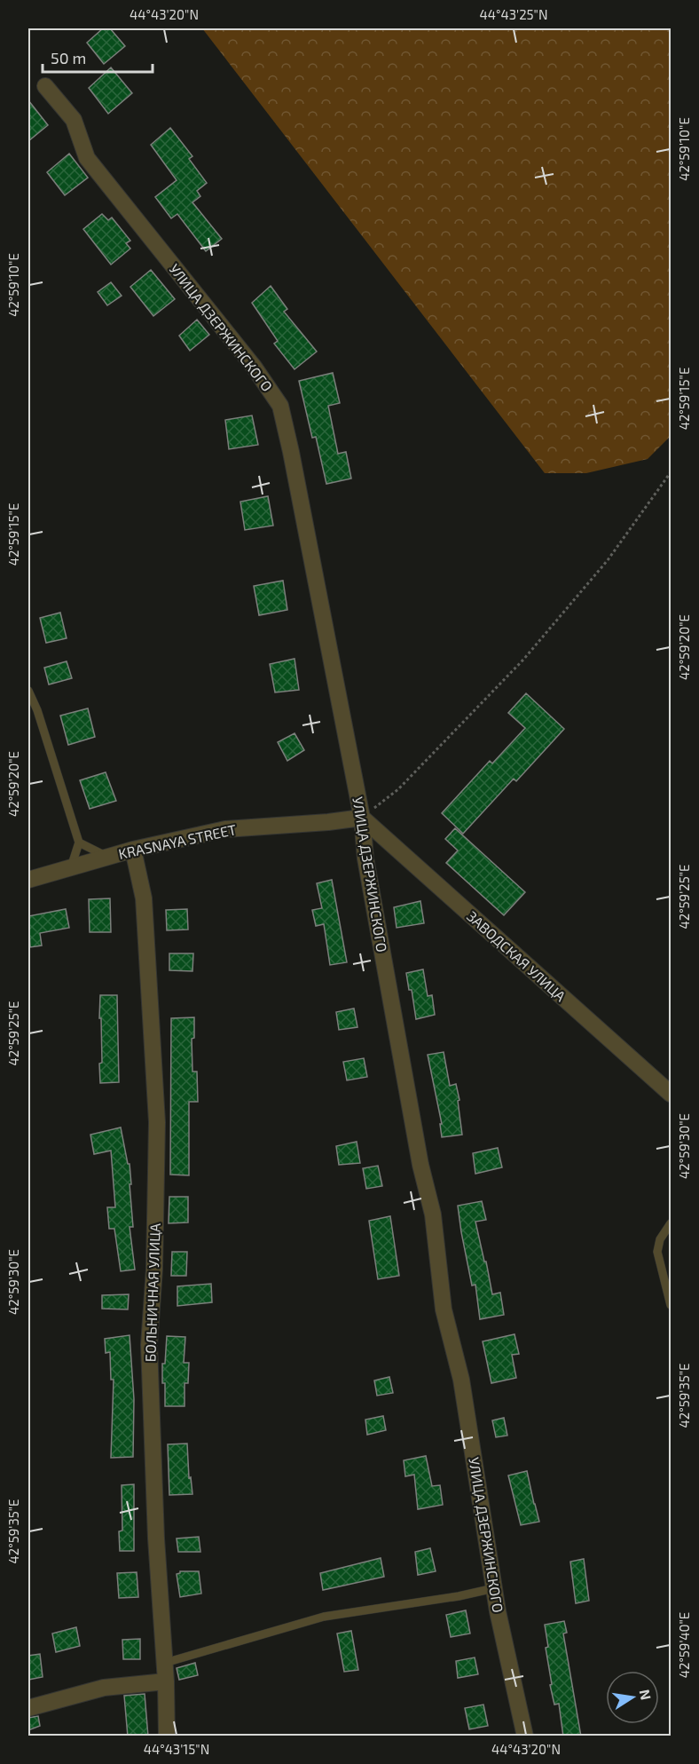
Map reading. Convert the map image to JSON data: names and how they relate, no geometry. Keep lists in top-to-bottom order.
{
  "streets": {
    "street": [
      "УЛИЦА ДЗЕРЖИНСКОГО",
      "KRASNAYA STREET",
      "ЗАВОДСКАЯ УЛИЦА",
      "БОЛЬНИЧНАЯ УЛИЦА"
    ]
  },
  "crossings": [
    ["УЛИЦА ДЗЕРЖИНСКОГО", "KRASNAYA STREET"],
    ["УЛИЦА ДЗЕРЖИНСКОГО", "ЗАВОДСКАЯ УЛИЦА"],
    ["KRASNAYA STREET", "ЗАВОДСКАЯ УЛИЦА"],
    ["KRASNAYA STREET", "БОЛЬНИЧНАЯ УЛИЦА"]
  ],
  "scale_bar": "50 m",
  "north": "right",
  "coordinates": [
    "44°43'20\"N",
    "44°43'25\"N",
    "42°59'10\"E",
    "42°59'15\"E",
    "42°59'20\"E",
    "42°59'25\"E",
    "42°59'30\"E",
    "42°59'35\"E",
    "42°59'40\"E",
    "44°43'15\"N"
  ]
}
